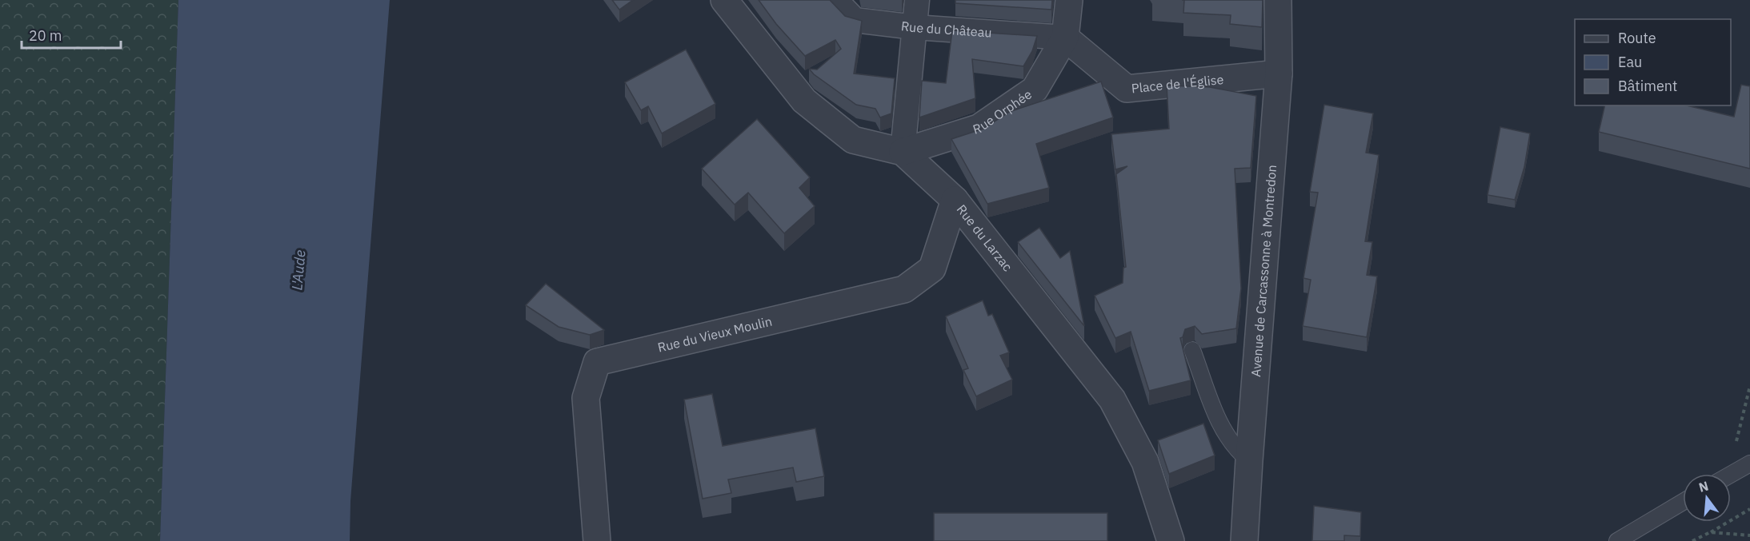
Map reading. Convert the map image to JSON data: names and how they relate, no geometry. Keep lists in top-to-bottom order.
{
  "streets": {
    "street": [
      "Rue du Château",
      "Place de l'Église",
      "Rue Orphée",
      "Rue du Larzac",
      "Avenue de Carcassonne à Montredon",
      "Rue du Vieux Moulin"
    ]
  },
  "crossings": [
    ["Rue du Château", "Place de l'Église"],
    ["Rue du Château", "Rue Orphée"],
    ["Place de l'Église", "Rue Orphée"],
    ["Place de l'Église", "Avenue de Carcassonne à Montredon"],
    ["Rue Orphée", "Rue du Larzac"],
    ["Rue du Larzac", "Rue du Vieux Moulin"]
  ],
  "water": ["L'Aude"],
  "legend": ["Route", "Eau", "Bâtiment"],
  "scale_bar": "20 m",
  "north": "top"
}
